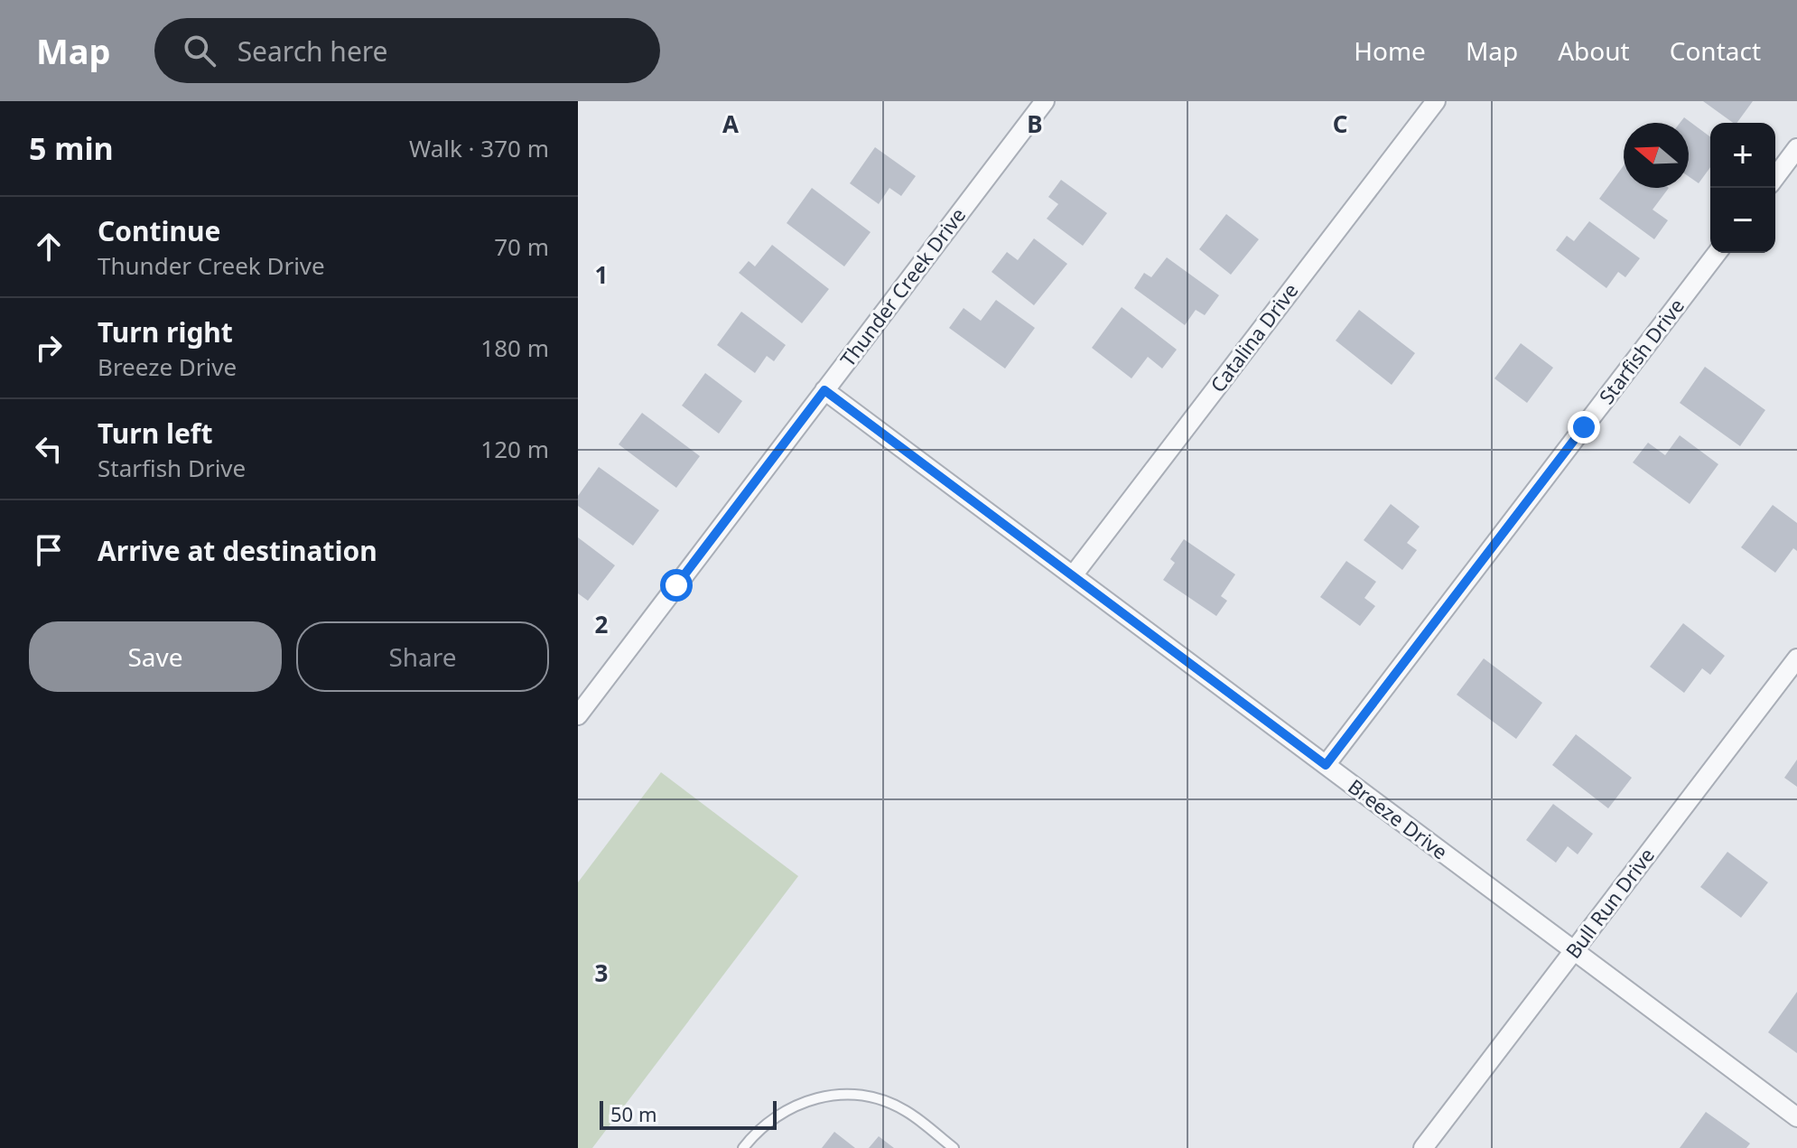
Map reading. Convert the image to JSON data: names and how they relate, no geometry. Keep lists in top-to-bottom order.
{
  "streets": {
    "street": [
      "Thunder Creek Drive",
      "Catalina Drive",
      "Starfish Drive",
      "Breeze Drive",
      "Bull Run Drive"
    ]
  },
  "crossings": [
    ["Thunder Creek Drive", "Breeze Drive"],
    ["Catalina Drive", "Breeze Drive"],
    ["Starfish Drive", "Breeze Drive"],
    ["Breeze Drive", "Bull Run Drive"]
  ],
  "scale_bar": "50 m",
  "north": "left",
  "page": {
    "header": "Map",
    "search": "Search here",
    "nav": [
      "Home",
      "Map",
      "About",
      "Contact"
    ],
    "heading": ["5 min", "Walk · 370 m"],
    "map_buttons": ["+", "−"],
    "list": [
      ["Continue", "Thunder Creek Drive", "70 m"],
      ["Turn right", "Breeze Drive", "180 m"],
      ["Turn left", "Starfish Drive", "120 m"],
      "Arrive at destination"
    ],
    "buttons": ["Save", "Share"],
    "scale": "50 m"
  },
  "grid": {
    "columns": ["A", "B", "C"],
    "rows": ["1", "2", "3"]
  }
}
